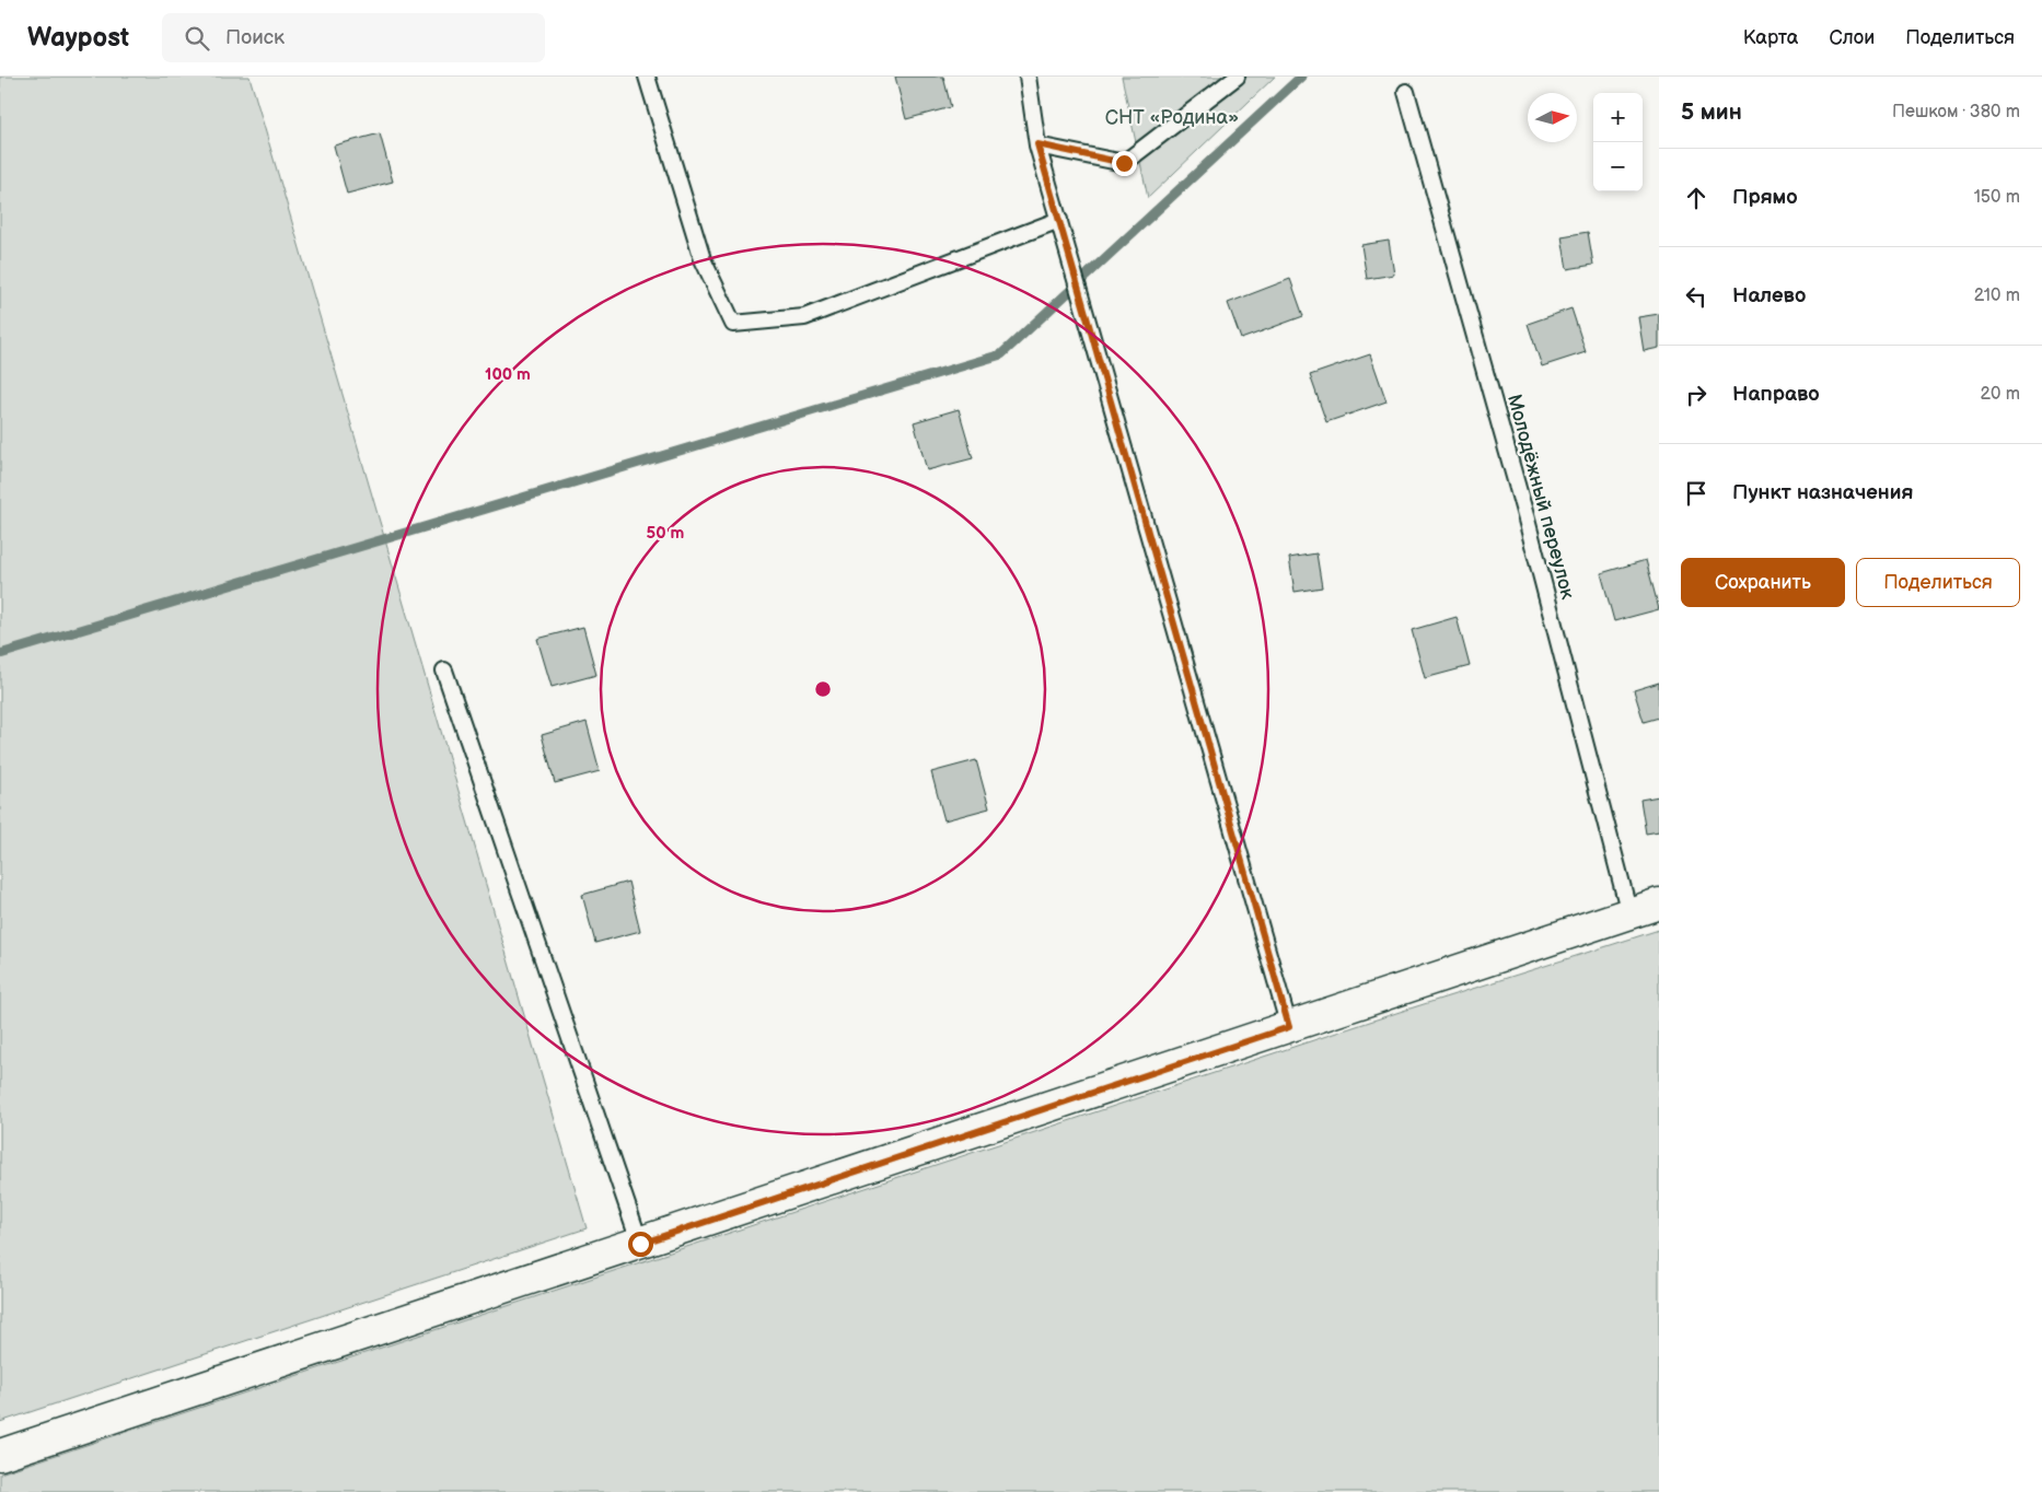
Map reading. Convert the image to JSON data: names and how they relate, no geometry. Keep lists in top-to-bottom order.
{
  "streets": {
    "lane": ["Молодёжный переулок"]
  },
  "parks": ["СНТ «Родина»"],
  "north": "right",
  "page": {
    "header": "Waypost",
    "search": "Поиск",
    "nav": ["Карта", "Слои", "Поделиться"],
    "heading": ["5 мин", "Пешком · 380 m"],
    "map_buttons": ["+", "−"],
    "list": [
      ["Прямо", "150 m"],
      ["Налево", "210 m"],
      ["Направо", "20 m"],
      "Пункт назначения"
    ],
    "buttons": ["Сохранить", "Поделиться"]
  },
  "rings": ["100 m", "50 m"]
}
